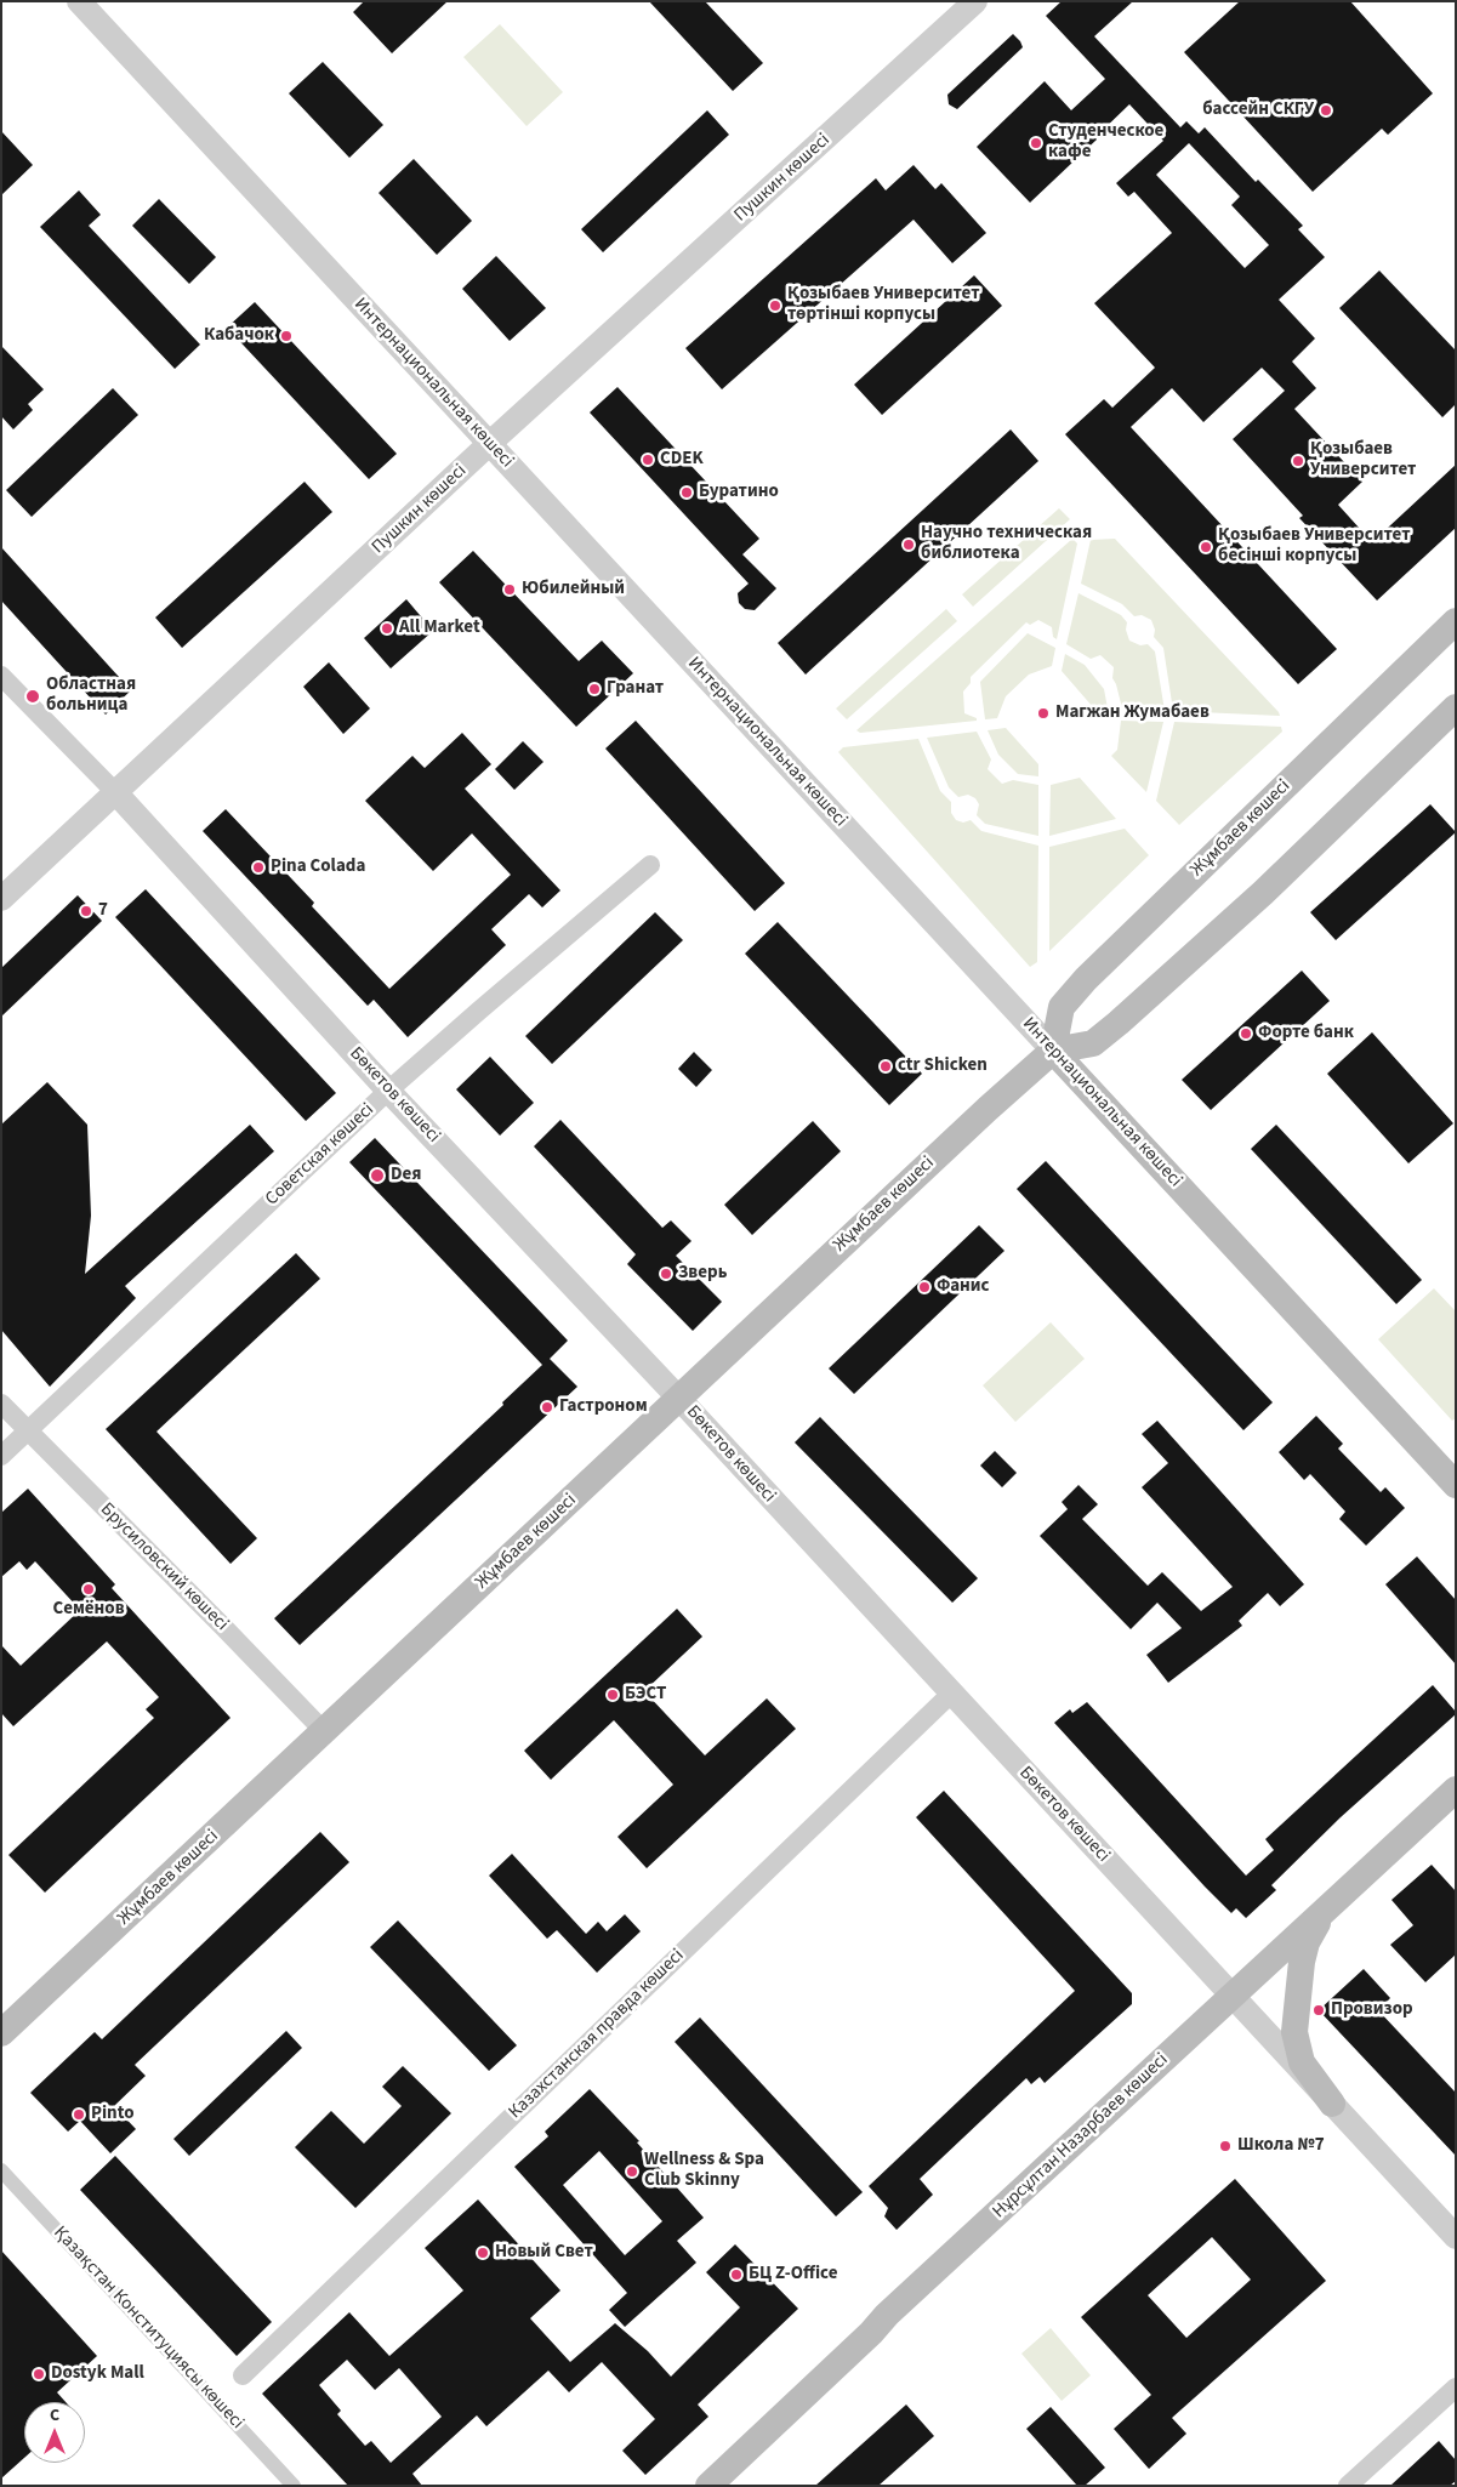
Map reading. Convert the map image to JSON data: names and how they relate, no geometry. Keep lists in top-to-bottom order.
{
  "streets": {
    "main road": ["Интернациональная көшесі", "Жұмбаев көшесі", "Нұрсұлтан Назарбаев көшесі"],
    "street": [
      "Пушкин көшесі",
      "Бөкетов көшесі",
      "Советская көшесі",
      "Брусиловский көшесі",
      "Казахстанская правда көшесі",
      "Қазақстан Конституциясы көшесі"
    ]
  },
  "crossings": [
    ["Пушкин көшесі", "Интернациональная көшесі"],
    ["Пушкин көшесі", "Бөкетов көшесі"],
    ["Интернациональная көшесі", "Жұмбаев көшесі"],
    ["Жұмбаев көшесі", "Бөкетов көшесі"],
    ["Жұмбаев көшесі", "Брусиловский көшесі"],
    ["Бөкетов көшесі", "Советская көшесі"],
    ["Бөкетов көшесі", "Казахстанская правда көшесі"],
    ["Бөкетов көшесі", "Нұрсұлтан Назарбаев көшесі"],
    ["Советская көшесі", "Брусиловский көшесі"]
  ],
  "places": [
    "бассейн СКГУ",
    "Студенческое кафе",
    "Қозыбаев Университет төртінші корпусы",
    "Кабачок",
    "CDEK",
    "Қозыбаев Университет",
    "Буратино",
    "Научно техническая библиотека",
    "Қозыбаев Университет бесінші корпусы",
    "Юбилейный",
    "All Market",
    "Гранат",
    "Областная больница",
    "Магжан Жумабаев",
    "Pina Colada",
    "7",
    "Форте банк",
    "ctr Shicken",
    "Deя",
    "Зверь",
    "Фанис",
    "Гастроном",
    "Семёнов",
    "БЭСТ",
    "Провизор",
    "Pinto",
    "Школа №7",
    "Wellness & Spa Club Skinny",
    "Новый Свет",
    "БЦ Z-Office",
    "Dostyk Mall"
  ],
  "north": "top"
}
